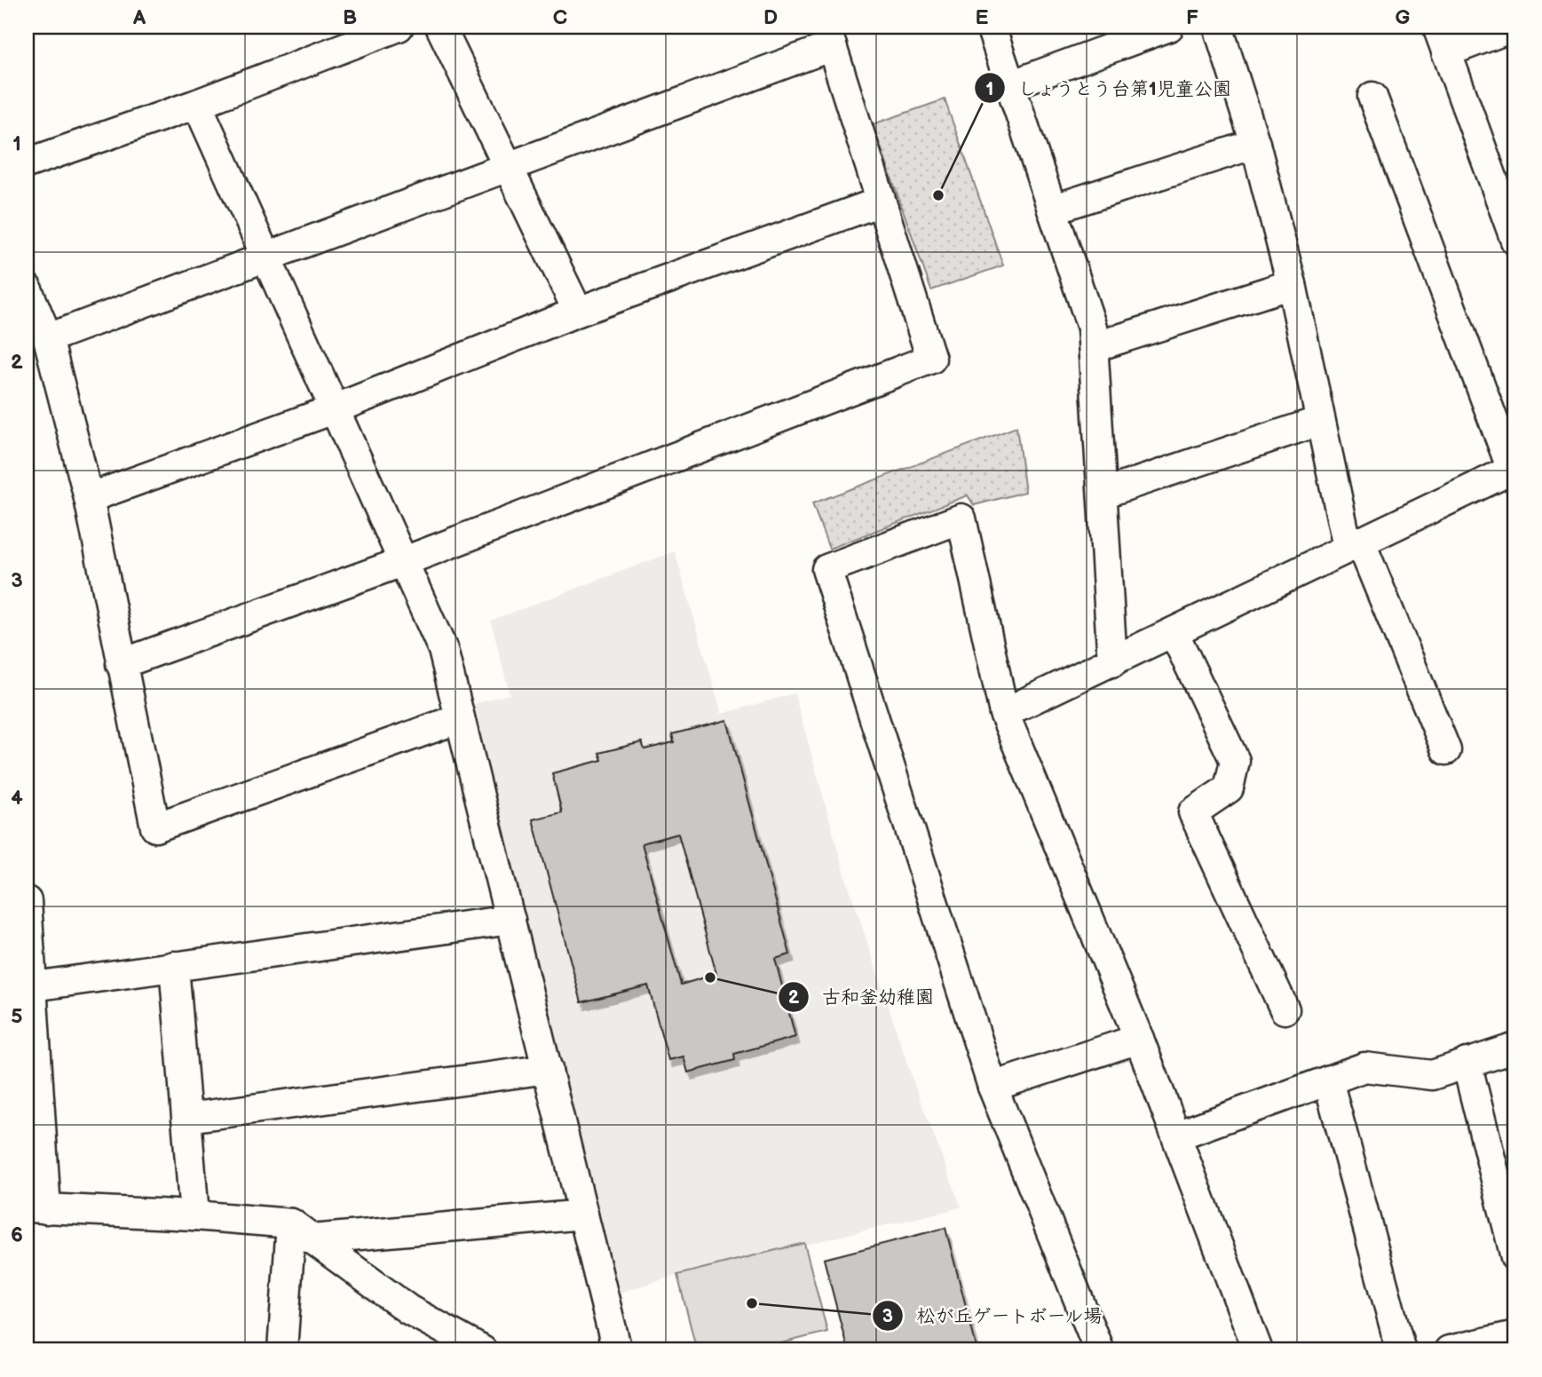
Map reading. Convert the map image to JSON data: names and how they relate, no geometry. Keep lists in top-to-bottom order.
{
  "places": ["しょうとう台第1児童公園", "古和釜幼稚園", "松が丘ゲートボール場"],
  "grid": {
    "columns": [
      "A",
      "B",
      "C",
      "D",
      "E",
      "F",
      "G"
    ],
    "rows": [
      "1",
      "2",
      "3",
      "4",
      "5",
      "6"
    ]
  }
}
